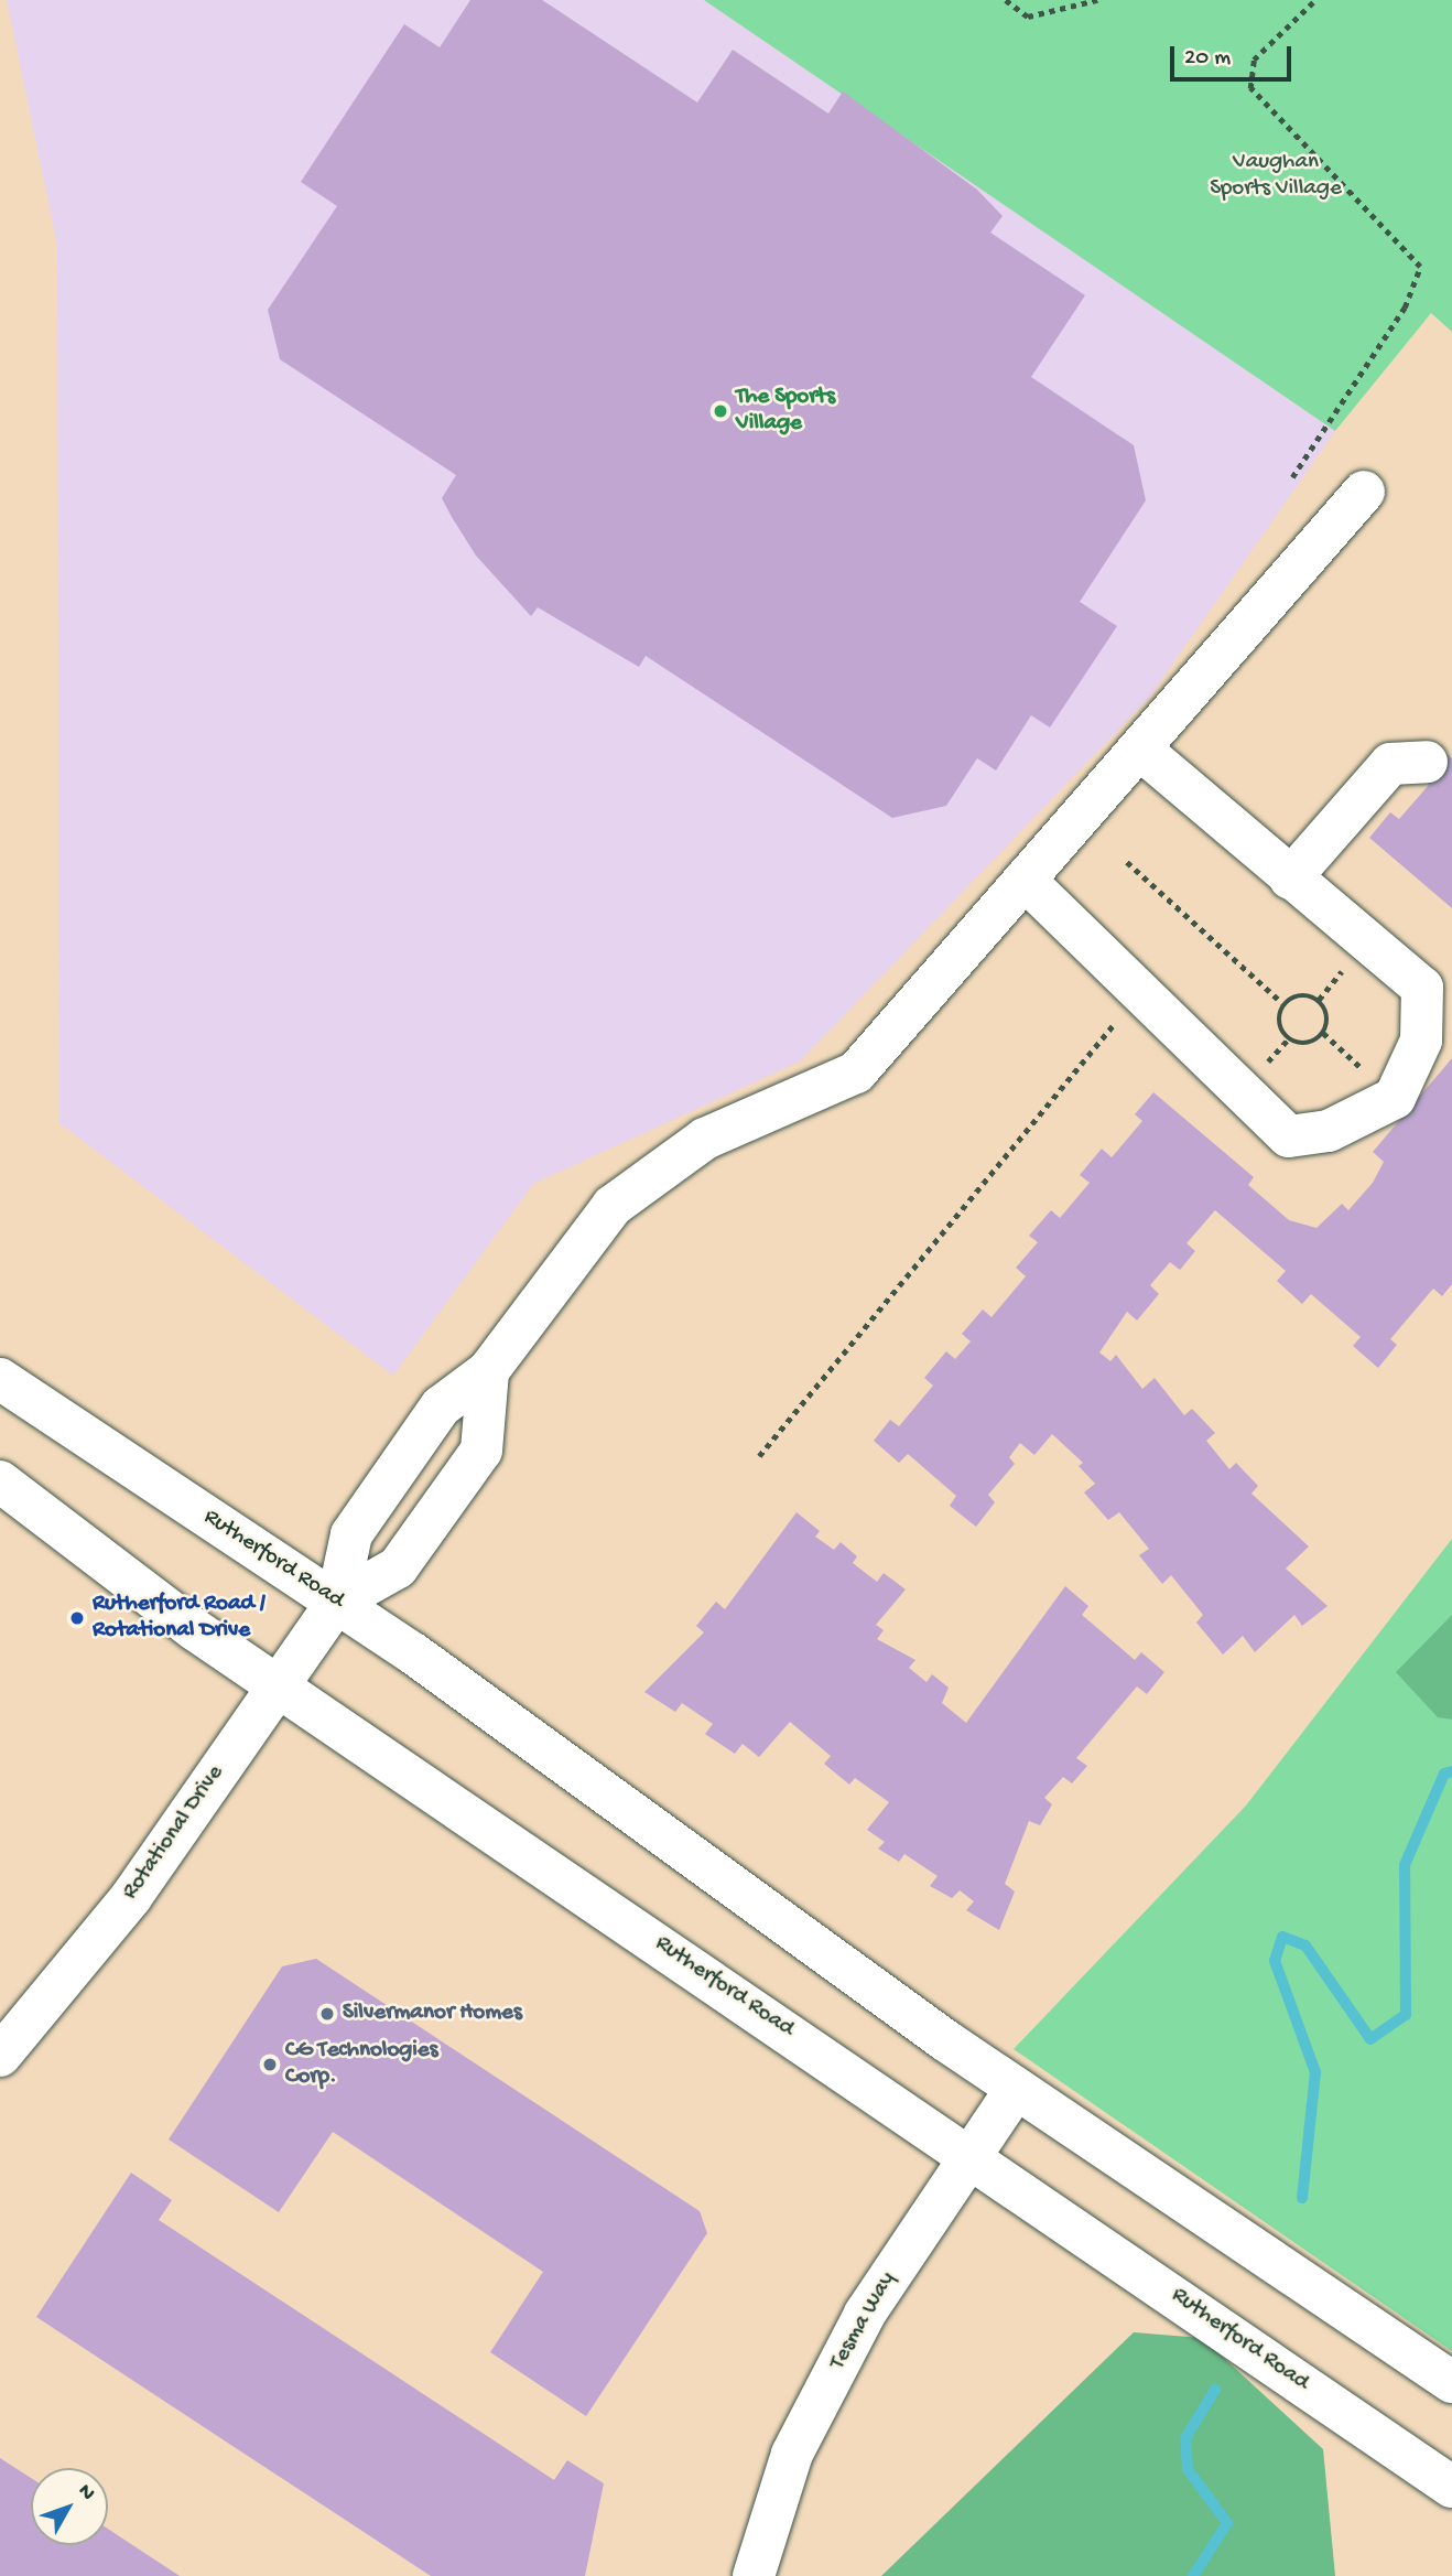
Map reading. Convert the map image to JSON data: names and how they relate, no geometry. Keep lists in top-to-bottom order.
{
  "streets": {
    "main road": ["Rutherford Road", "Rotational Drive", "Tesma Way"]
  },
  "crossings": [
    ["Rutherford Road", "Rotational Drive"],
    ["Rutherford Road", "Tesma Way"]
  ],
  "parks": ["Vaughan Sports Village"],
  "places": [
    "The Sports Village",
    "Rutherford Road / Rotational Drive",
    "Silvermanor Homes",
    "CG Technologies Corp."
  ],
  "scale_bar": "20 m",
  "north": "top right"
}
